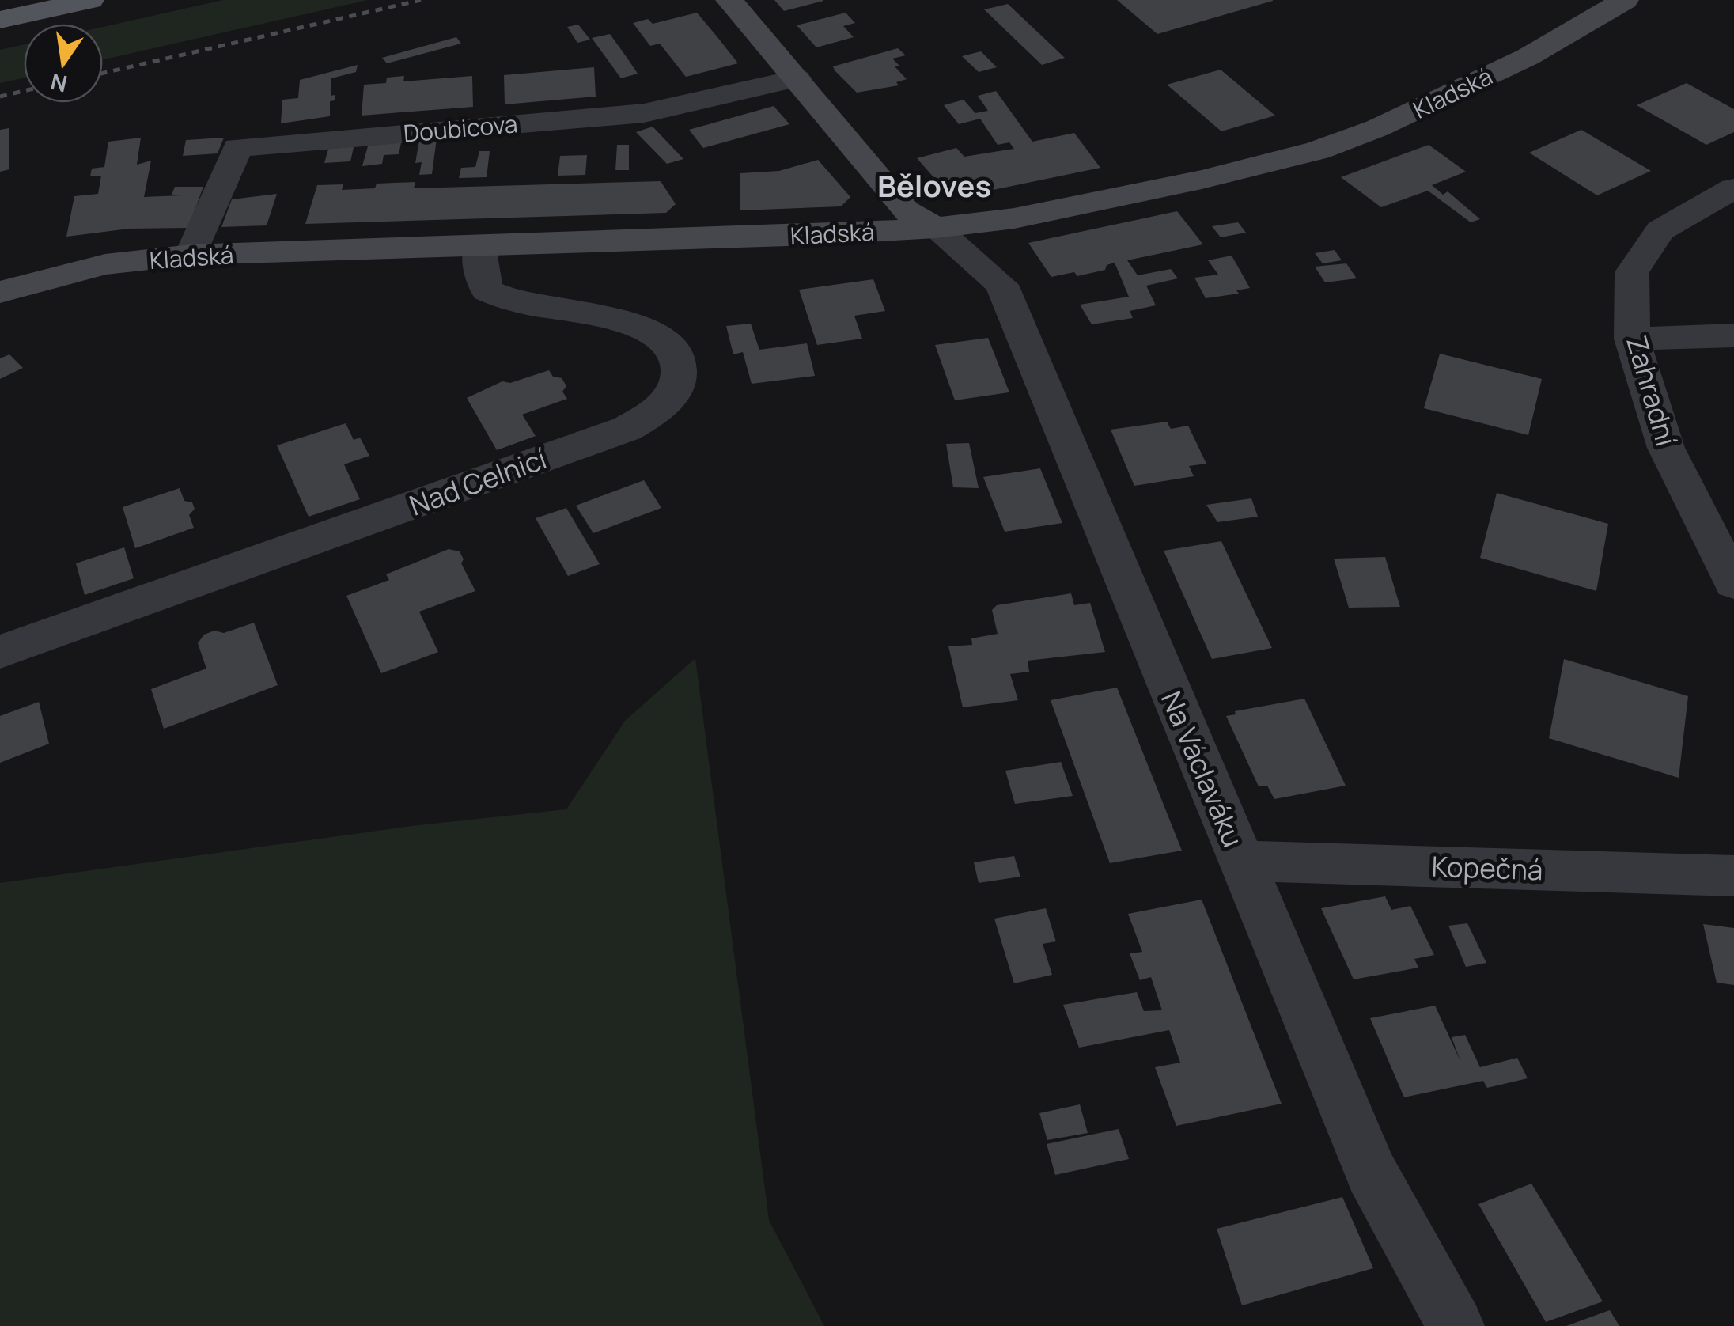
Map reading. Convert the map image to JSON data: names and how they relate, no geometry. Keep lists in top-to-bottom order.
{
  "streets": {
    "main road": ["Kladská"],
    "street": [
      "Doubicova",
      "Zahradní",
      "Nad Celnicí",
      "Na Václaváku",
      "Kopečná"
    ]
  },
  "crossings": [
    ["Kladská", "Doubicova"],
    ["Kladská", "Nad Celnicí"],
    ["Kladská", "Na Václaváku"],
    ["Na Václaváku", "Kopečná"]
  ],
  "districts": ["Běloves"],
  "north": "bottom"
}
